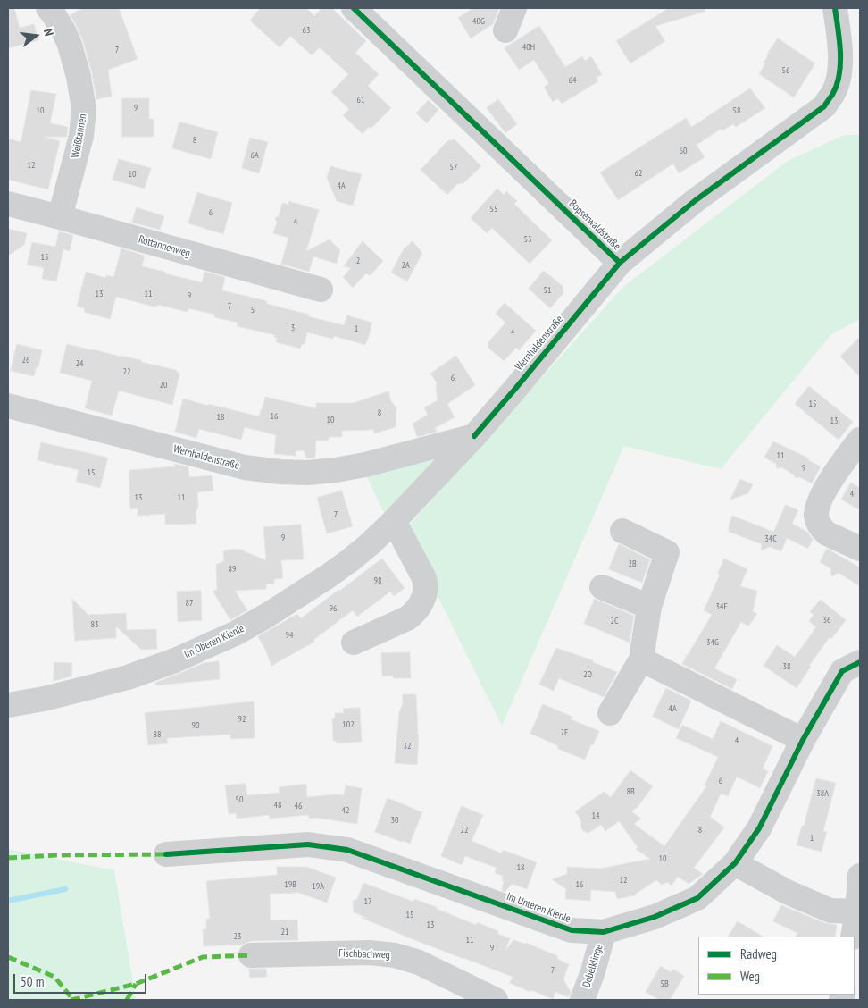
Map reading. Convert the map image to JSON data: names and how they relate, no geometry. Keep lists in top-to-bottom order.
{
  "streets": {
    "street": [
      "Weißtannen",
      "Bopserwaldstraße",
      "Rottannenweg",
      "Wernhaldenstraße",
      "Im Oberen Kienle",
      "Im Unteren Kienle",
      "Fischbachweg",
      "Dobelklinge"
    ]
  },
  "crossings": [
    ["Weißtannen", "Rottannenweg"],
    ["Bopserwaldstraße", "Wernhaldenstraße"],
    ["Wernhaldenstraße", "Im Oberen Kienle"],
    ["Im Unteren Kienle", "Dobelklinge"]
  ],
  "house_numbers": [
    "40G",
    "63",
    "40H",
    "7",
    "56",
    "64",
    "61",
    "9",
    "10",
    "58",
    "8",
    "60",
    "6A",
    "12",
    "57",
    "62",
    "10",
    "4A",
    "55",
    "6",
    "4",
    "53",
    "15",
    "2",
    "2A",
    "51",
    "13",
    "11",
    "9",
    "7",
    "5",
    "3",
    "1",
    "4",
    "26",
    "24",
    "22",
    "6",
    "20",
    "15",
    "8",
    "16",
    "18",
    "10",
    "13",
    "11",
    "9",
    "15",
    "4",
    "13",
    "11",
    "7",
    "9",
    "34C",
    "2B",
    "89",
    "98",
    "87",
    "34F",
    "96",
    "36",
    "2C",
    "83",
    "94",
    "34G",
    "38",
    "2D",
    "4A",
    "92",
    "102",
    "90",
    "2E",
    "88",
    "4",
    "32",
    "6",
    "8B",
    "38A",
    "50",
    "48",
    "46",
    "42",
    "14",
    "30",
    "22",
    "8",
    "1",
    "10",
    "18",
    "12",
    "19B",
    "16",
    "19A",
    "17",
    "15",
    "13",
    "21",
    "23",
    "11",
    "9",
    "7",
    "5B"
  ],
  "legend": ["Radweg", "Weg"],
  "scale_bar": "50 m",
  "north": "right"
}
